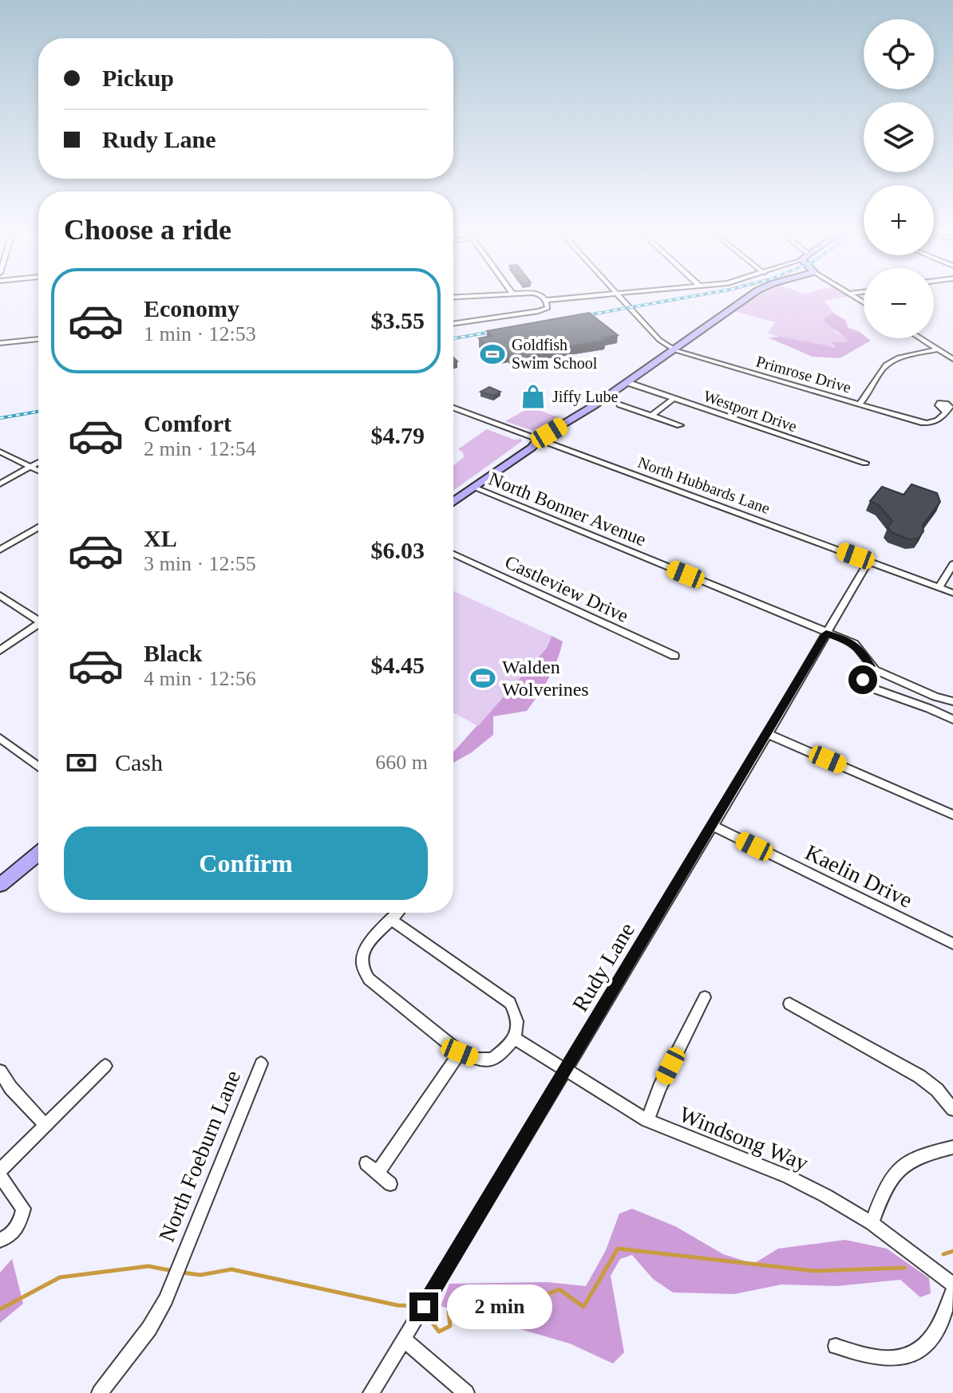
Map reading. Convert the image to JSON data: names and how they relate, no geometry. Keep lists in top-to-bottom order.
{
  "streets": {
    "street": [
      "Primrose Drive",
      "Westport Drive",
      "North Hubbards Lane",
      "North Bonner Avenue",
      "Castleview Drive",
      "Kaelin Drive",
      "Rudy Lane",
      "Windsong Way",
      "North Foeburn Lane"
    ]
  },
  "crossings": [
    ["North Hubbards Lane", "Rudy Lane"],
    ["North Bonner Avenue", "Rudy Lane"],
    ["Kaelin Drive", "Rudy Lane"],
    ["Rudy Lane", "Windsong Way"]
  ],
  "places": {
    "sports": ["Goldfish Swim School", "Walden Wolverines"],
    "shop": ["Jiffy Lube"]
  },
  "page": {
    "map_buttons": ["+", "−"],
    "banner": ["Pickup", "Rudy Lane"],
    "heading": "Choose a ride",
    "list": [
      {
        "name": "Economy",
        "note": "1 min · 12:53",
        "value": "$3.55"
      },
      {
        "name": "Comfort",
        "note": "2 min · 12:54",
        "value": "$4.79"
      },
      {
        "name": "XL",
        "note": "3 min · 12:55",
        "value": "$6.03"
      },
      {
        "name": "Black",
        "note": "4 min · 12:56",
        "value": "$4.45"
      }
    ],
    "pay": ["Cash", "660 m"],
    "buttons": "Confirm",
    "bubble": "2 min"
  }
}
